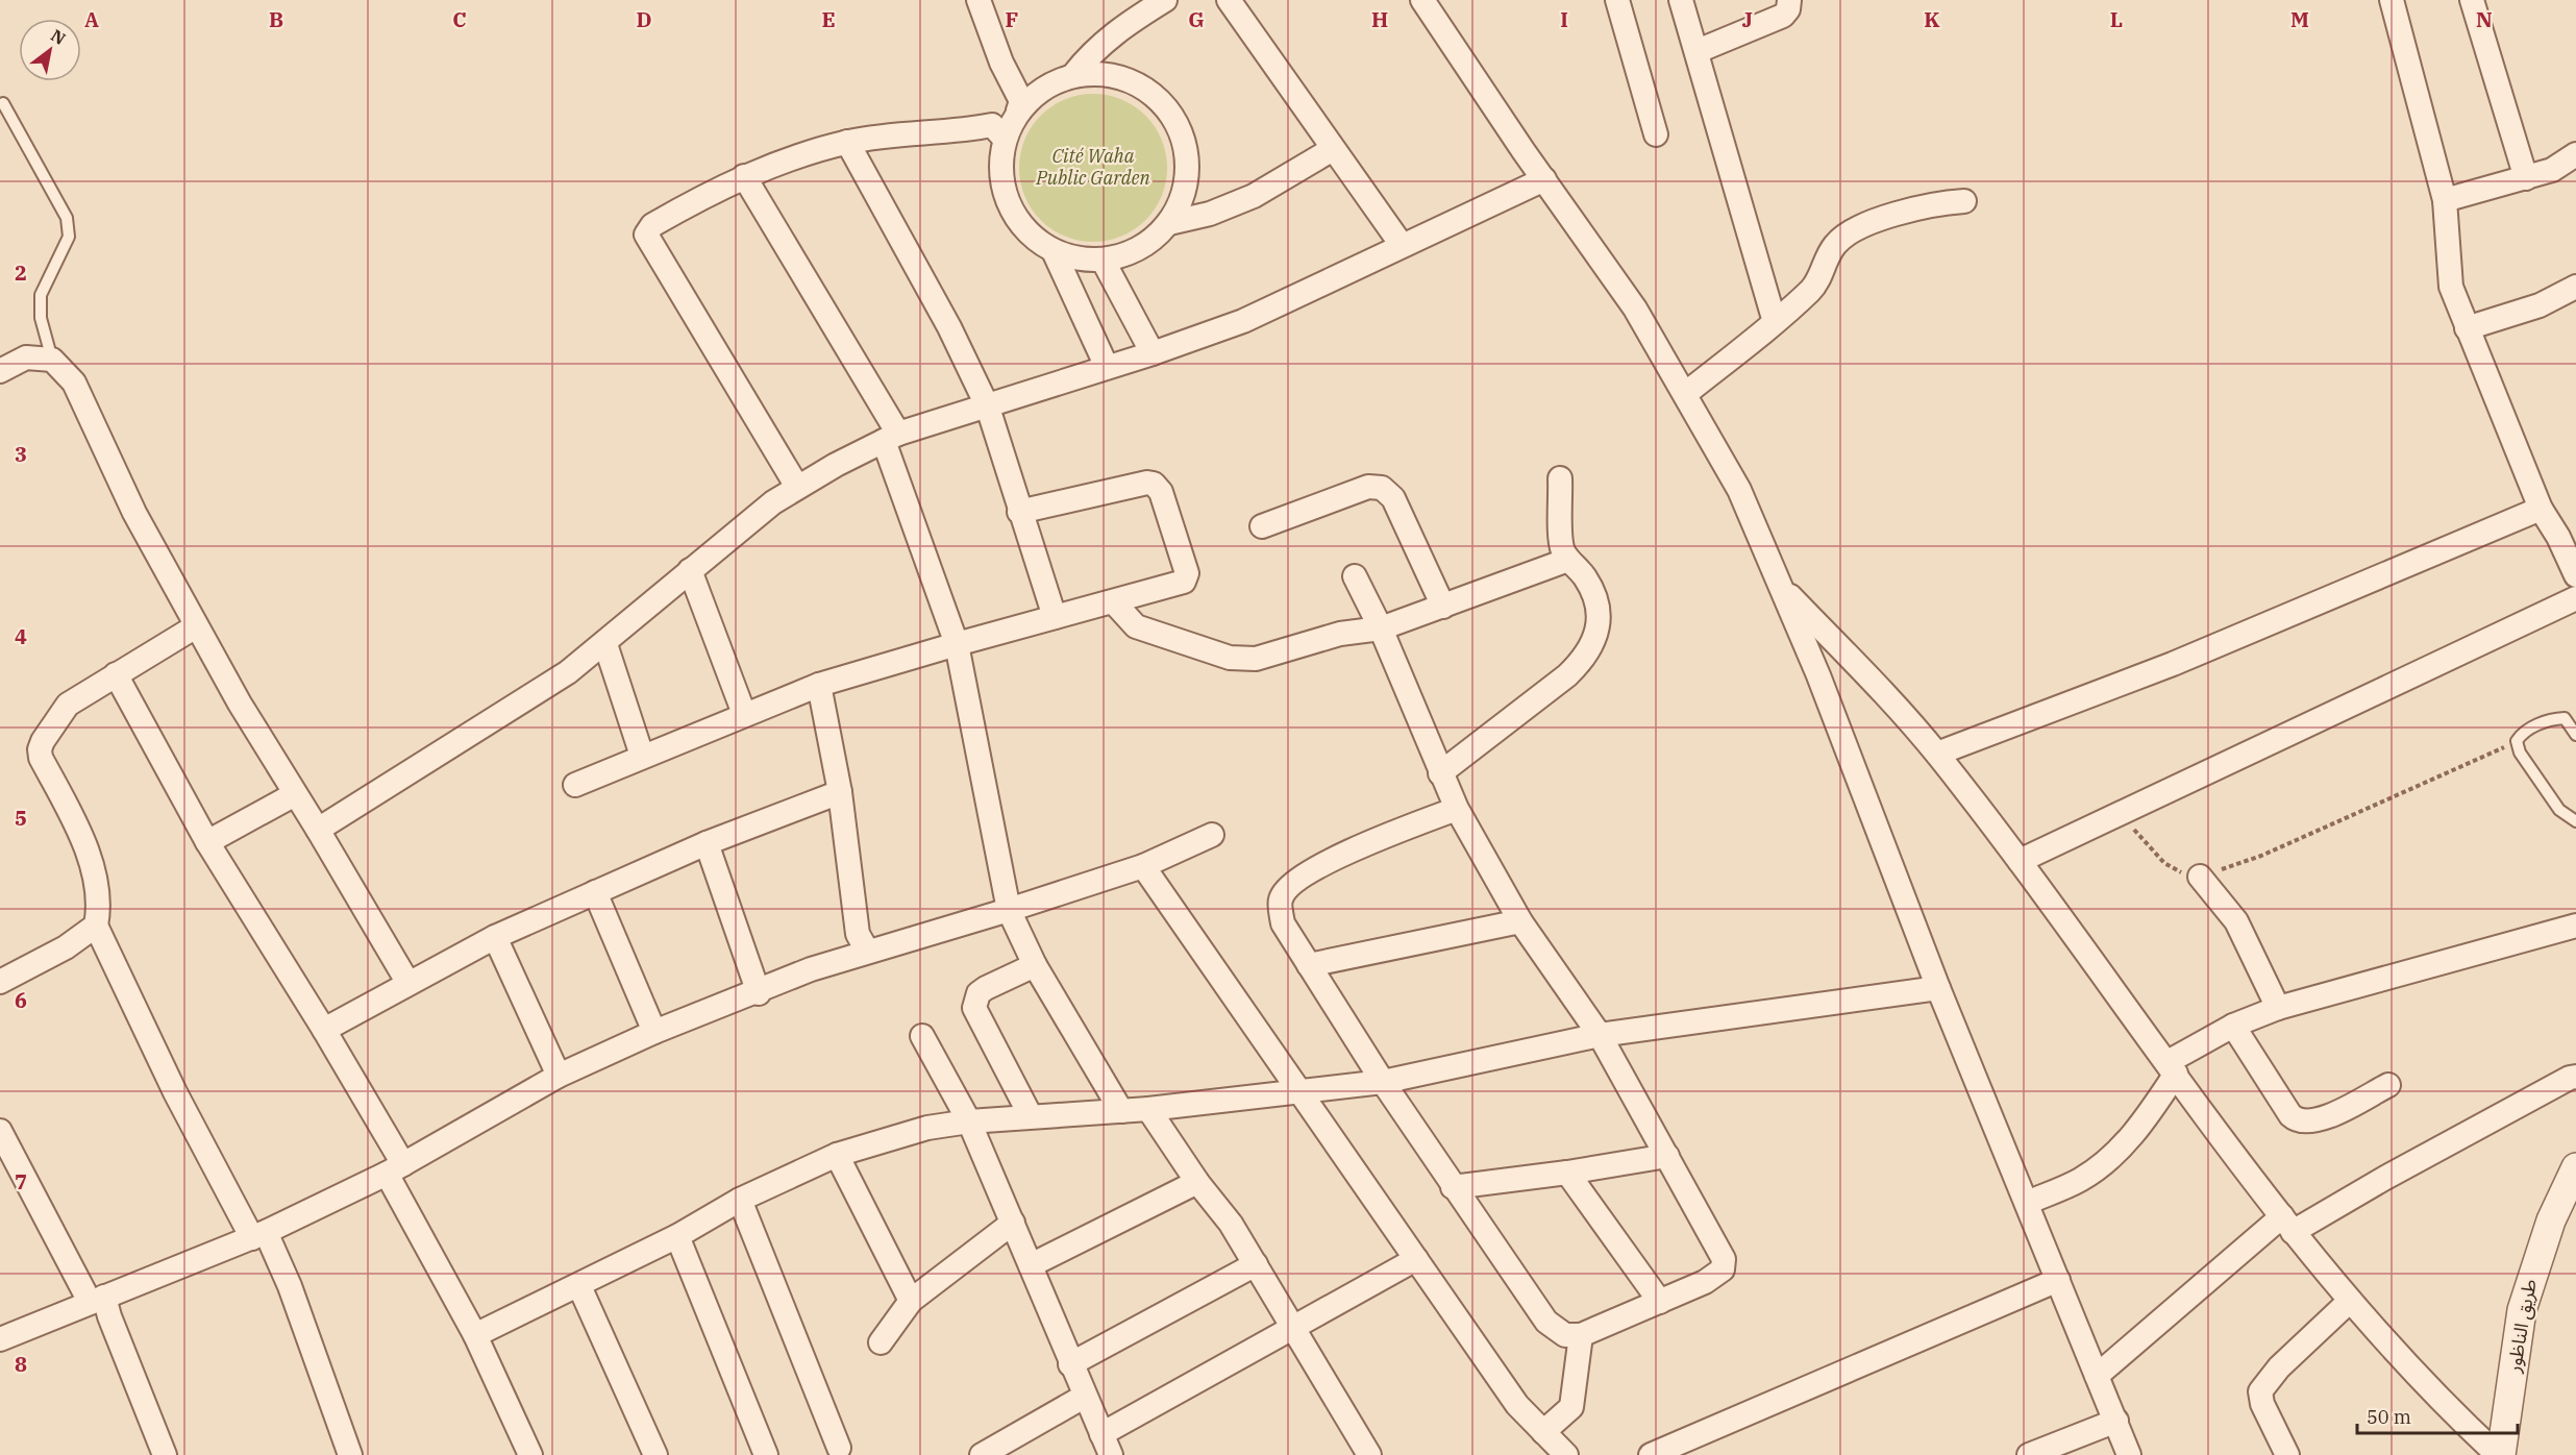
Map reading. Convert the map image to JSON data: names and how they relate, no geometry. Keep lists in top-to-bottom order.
{
  "streets": {
    "street": ["طريق الناظور"]
  },
  "parks": ["Cité Waha Public Garden"],
  "scale_bar": "50 m",
  "north": "top right",
  "grid": {
    "columns": [
      "A",
      "B",
      "C",
      "D",
      "E",
      "F",
      "G",
      "H",
      "I",
      "J",
      "K",
      "L",
      "M",
      "N"
    ],
    "rows": [
      "2",
      "3",
      "4",
      "5",
      "6",
      "7",
      "8"
    ]
  }
}
